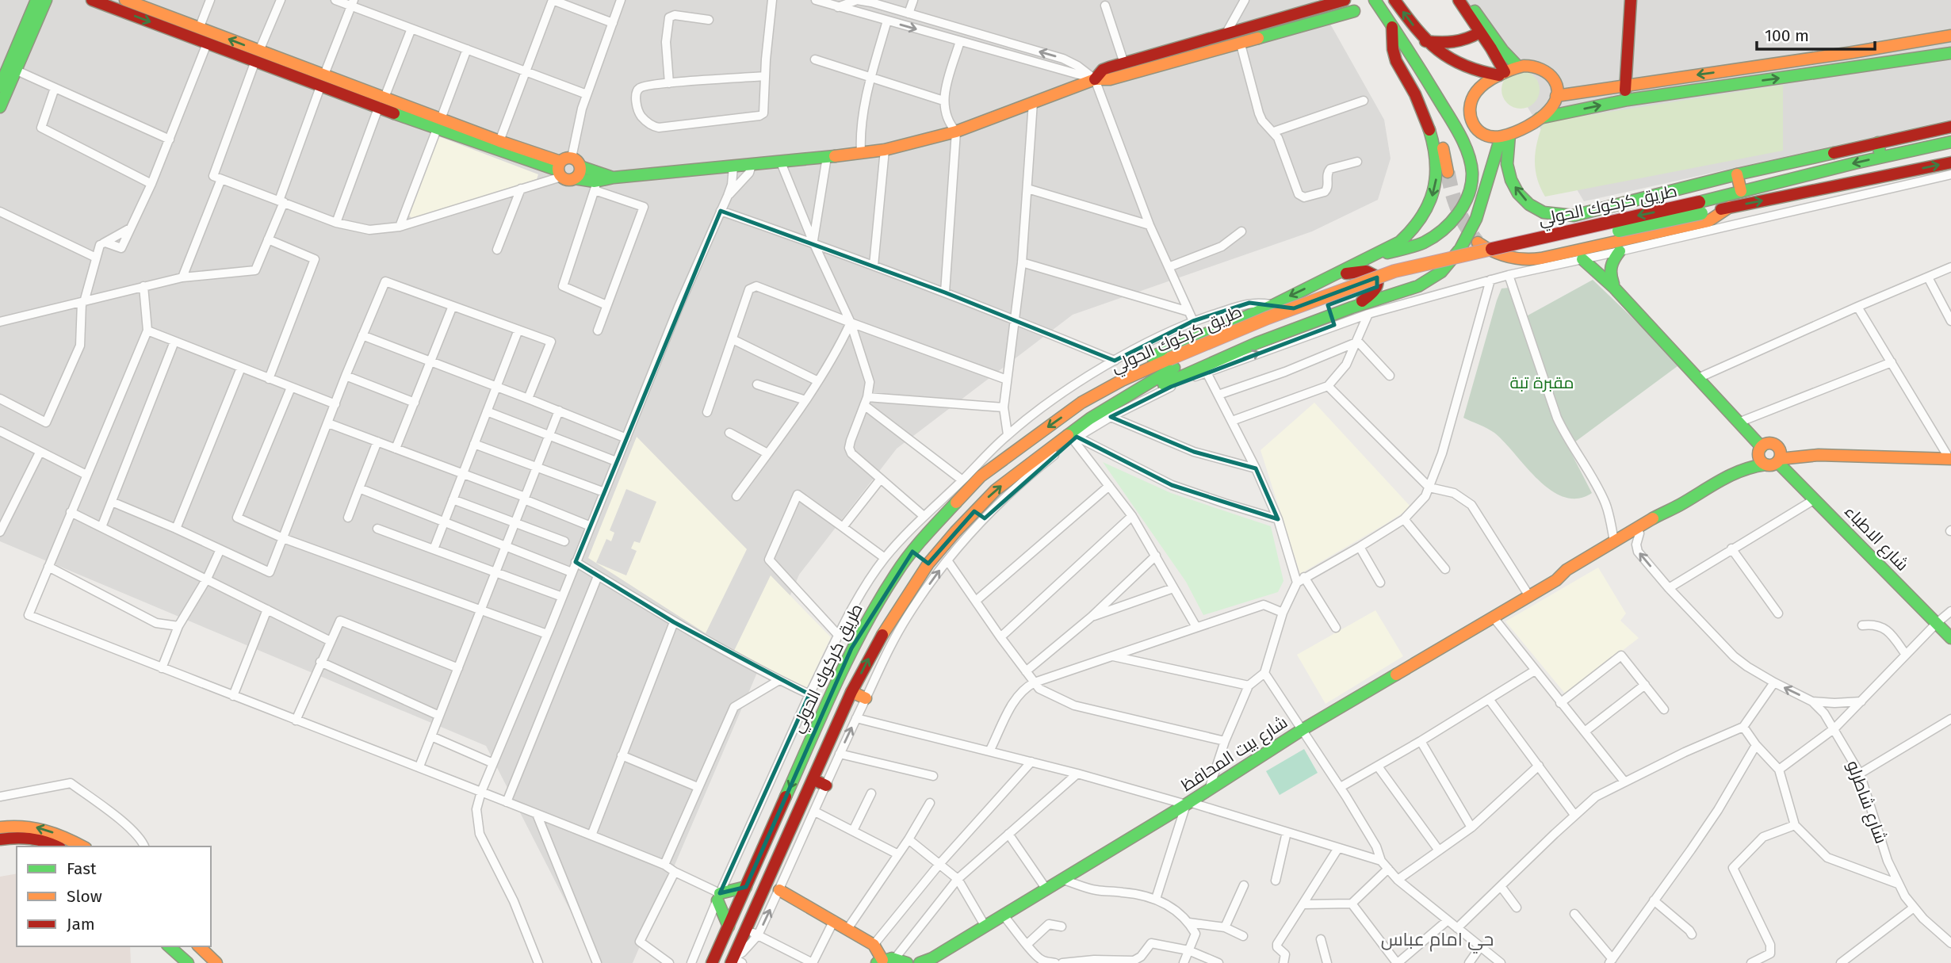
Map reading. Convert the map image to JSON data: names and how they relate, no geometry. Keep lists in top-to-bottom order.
{
  "streets": {
    "main road": ["طريق كركوك الحولي", "شارع الاطباء", "شارع بيت المحافظ"],
    "street": ["شارع شاطرلو"]
  },
  "crossings": [
    ["شارع الاطباء", "شارع بيت المحافظ"],
    ["شارع بيت المحافظ", "شارع شاطرلو"]
  ],
  "districts": ["حي امام عباس"],
  "parks": ["مقبرة تبة"],
  "legend": ["Fast", "Slow", "Jam"],
  "scale_bar": "100 m"
}
